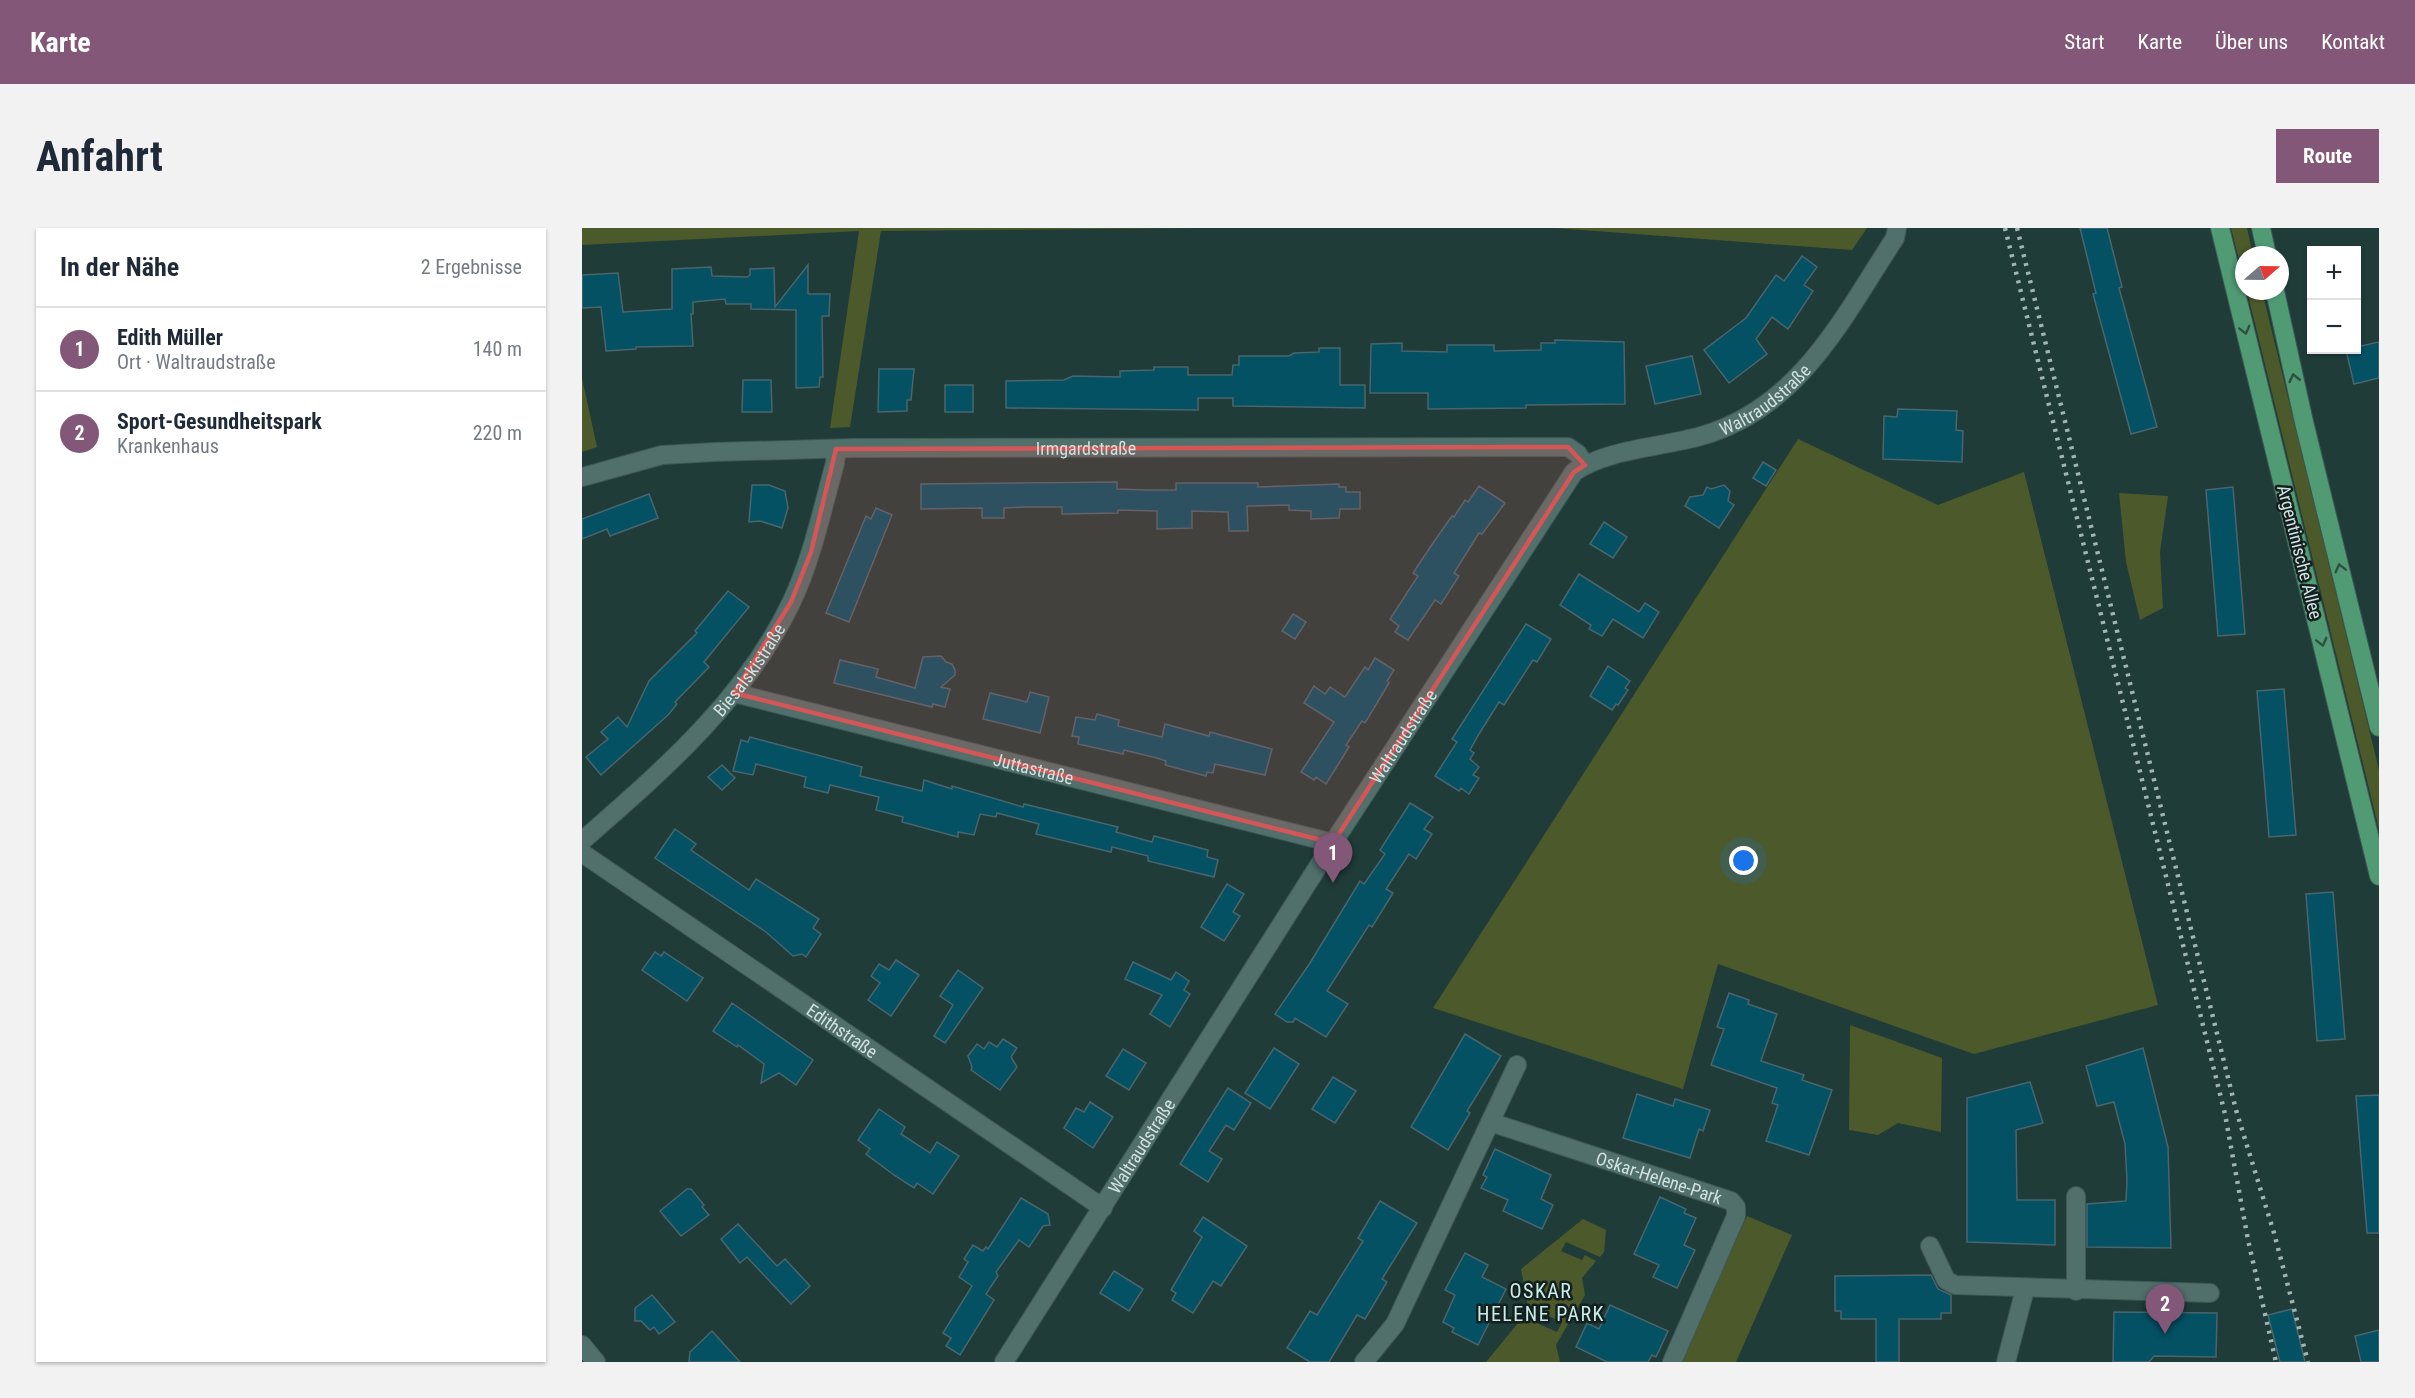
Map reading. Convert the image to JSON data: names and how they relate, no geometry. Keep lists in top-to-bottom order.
{
  "streets": {
    "main road": ["Argentinische Allee"],
    "street": [
      "Waltraudstraße",
      "Irmgardstraße",
      "Biesalskistraße",
      "Juttastraße",
      "Edithstraße",
      "Oskar-Helene-Park"
    ]
  },
  "crossings": [
    ["Waltraudstraße", "Irmgardstraße"],
    ["Waltraudstraße", "Juttastraße"],
    ["Waltraudstraße", "Edithstraße"],
    ["Irmgardstraße", "Biesalskistraße"],
    ["Biesalskistraße", "Juttastraße"]
  ],
  "districts": ["OSKAR HELENE PARK"],
  "north": "right",
  "page": {
    "header": "Karte",
    "nav": [
      "Start",
      "Karte",
      "Über uns",
      "Kontakt"
    ],
    "buttons": "Route",
    "title": "Anfahrt",
    "heading": ["In der Nähe", "2 Ergebnisse"],
    "map_buttons": ["+", "−"],
    "list": [
      {
        "mark": "1",
        "name": "Edith Müller",
        "note": "Ort · Waltraudstraße",
        "value": "140 m"
      },
      {
        "mark": "2",
        "name": "Sport-Gesundheitspark",
        "note": "Krankenhaus",
        "value": "220 m"
      }
    ],
    "pins": ["1", "2"]
  }
}
